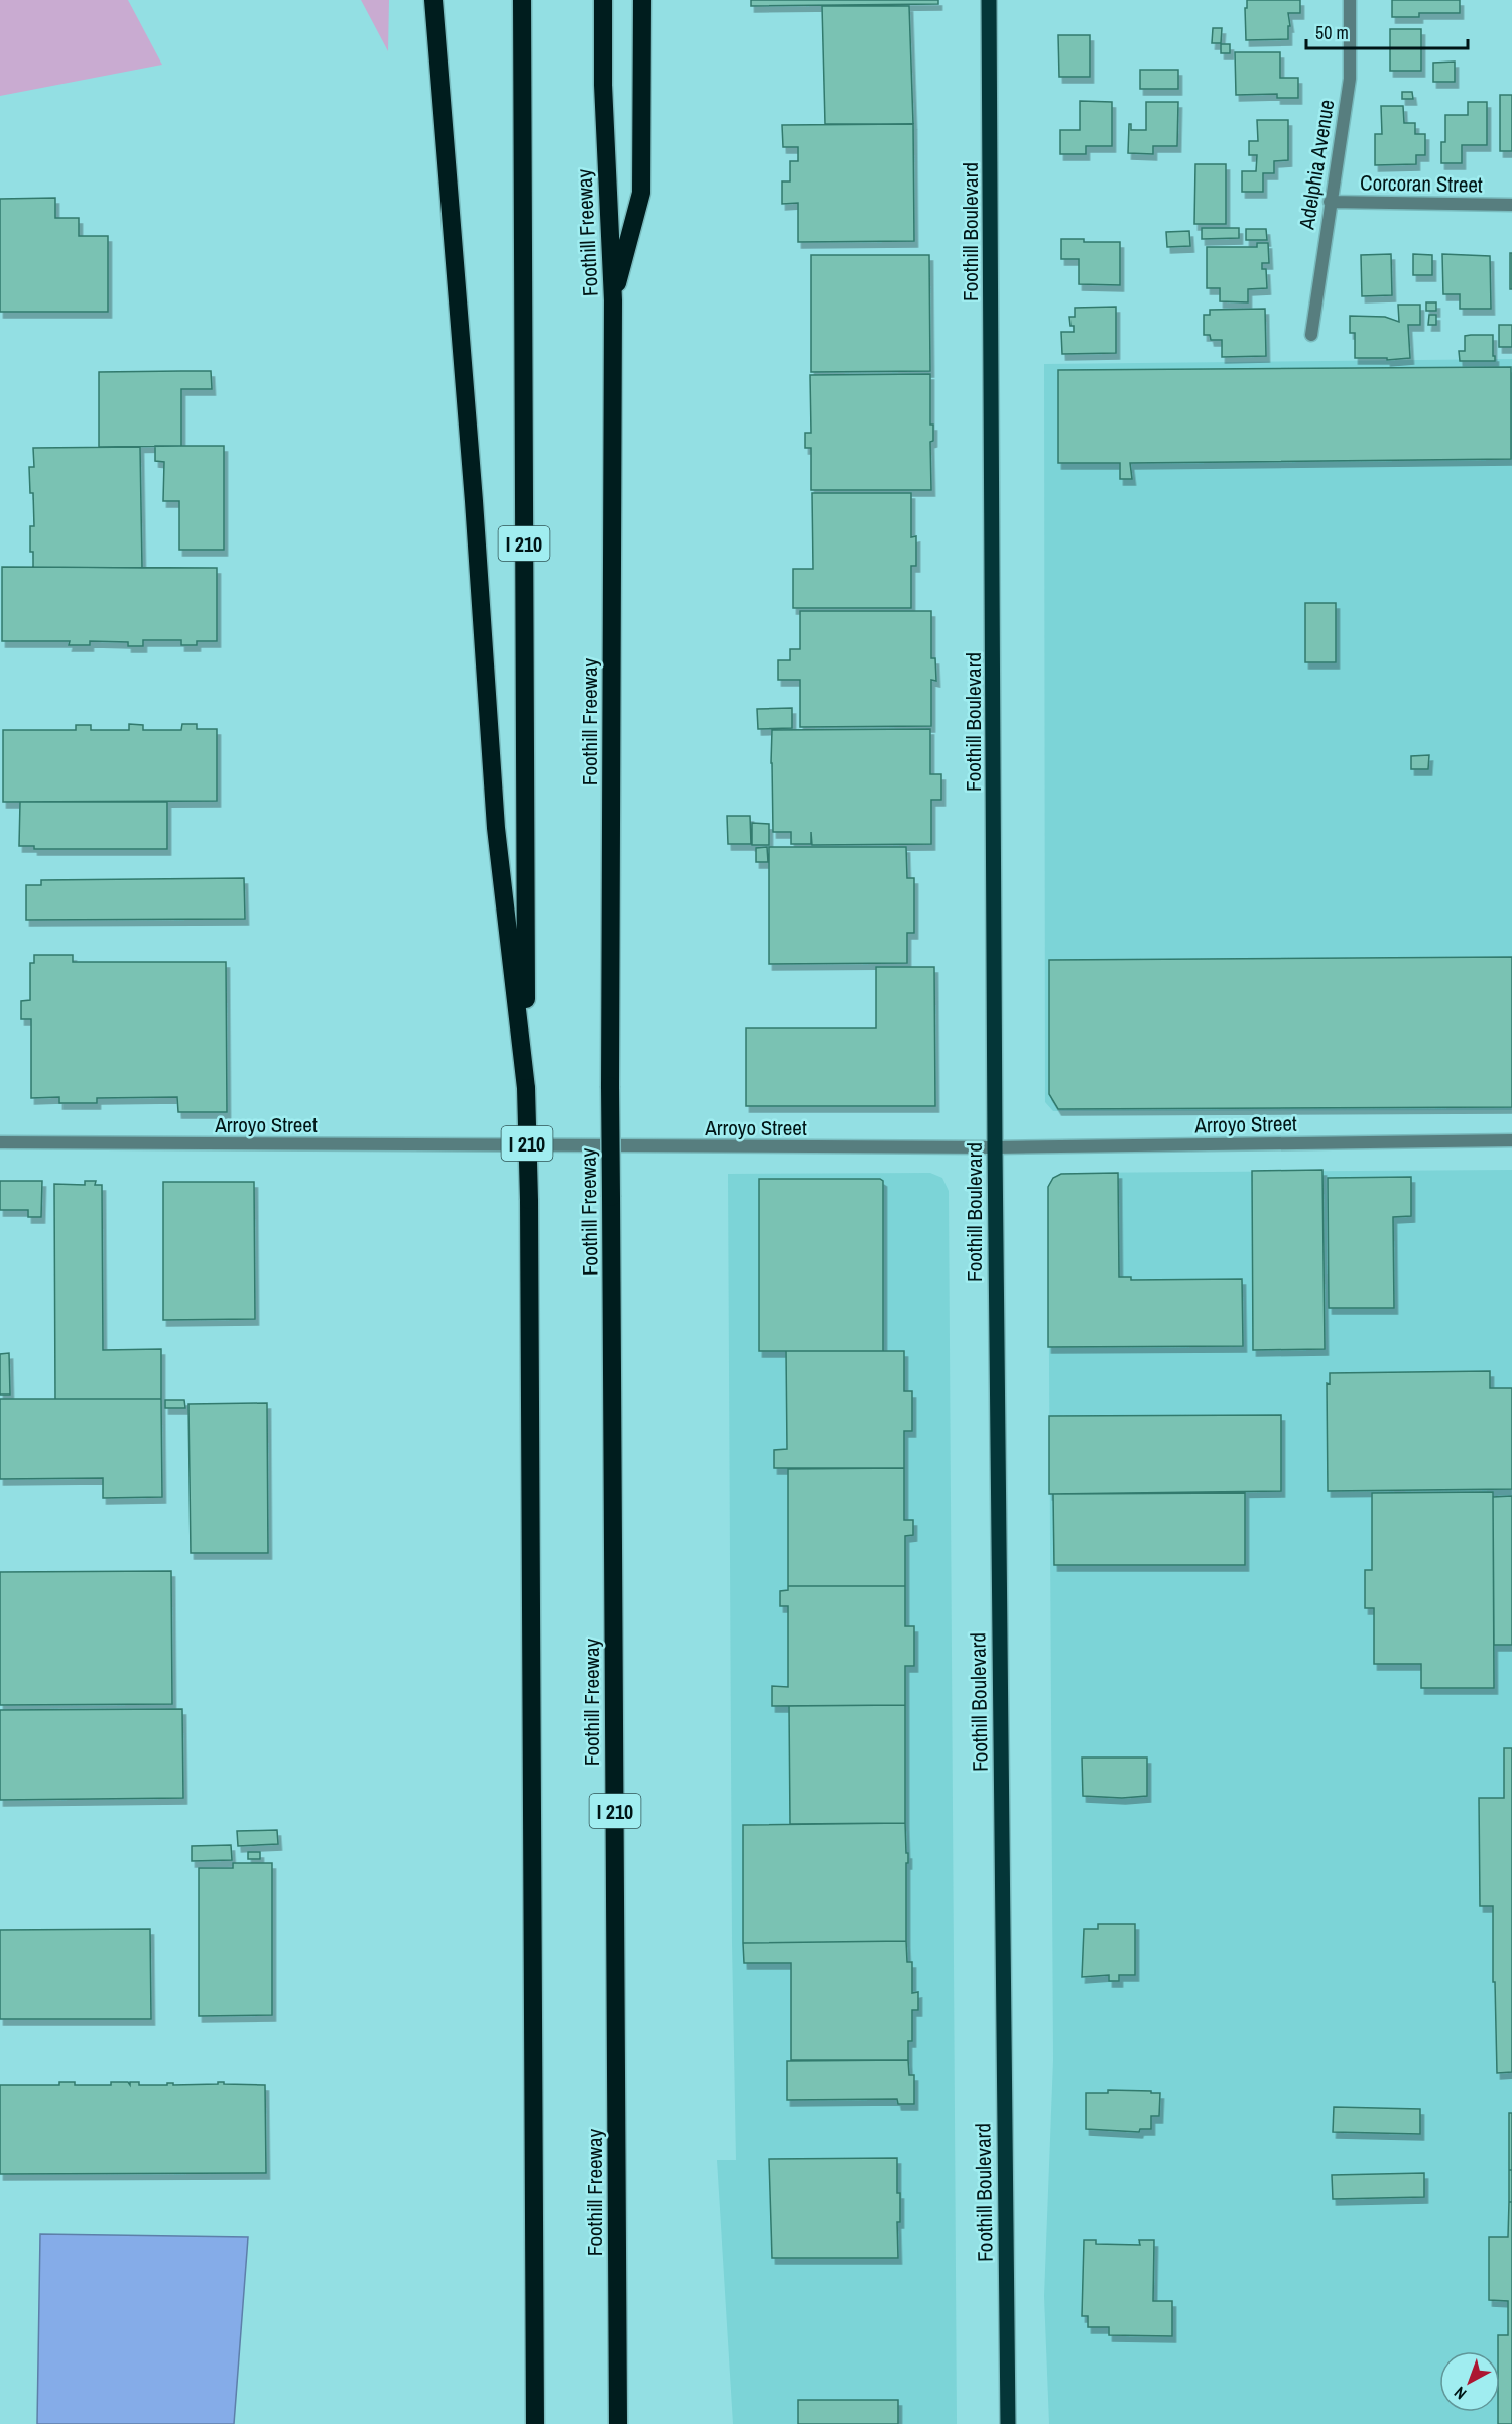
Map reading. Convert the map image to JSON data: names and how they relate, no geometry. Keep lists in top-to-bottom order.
{
  "streets": {
    "highway": ["Foothill Freeway", "I 210"],
    "main road": ["Foothill Boulevard"],
    "street": ["Adelphia Avenue", "Corcoran Street", "Arroyo Street"]
  },
  "crossings": [
    ["Adelphia Avenue", "Corcoran Street"],
    ["Foothill Boulevard", "Arroyo Street"]
  ],
  "scale_bar": "50 m",
  "north": "bottom left"
}
